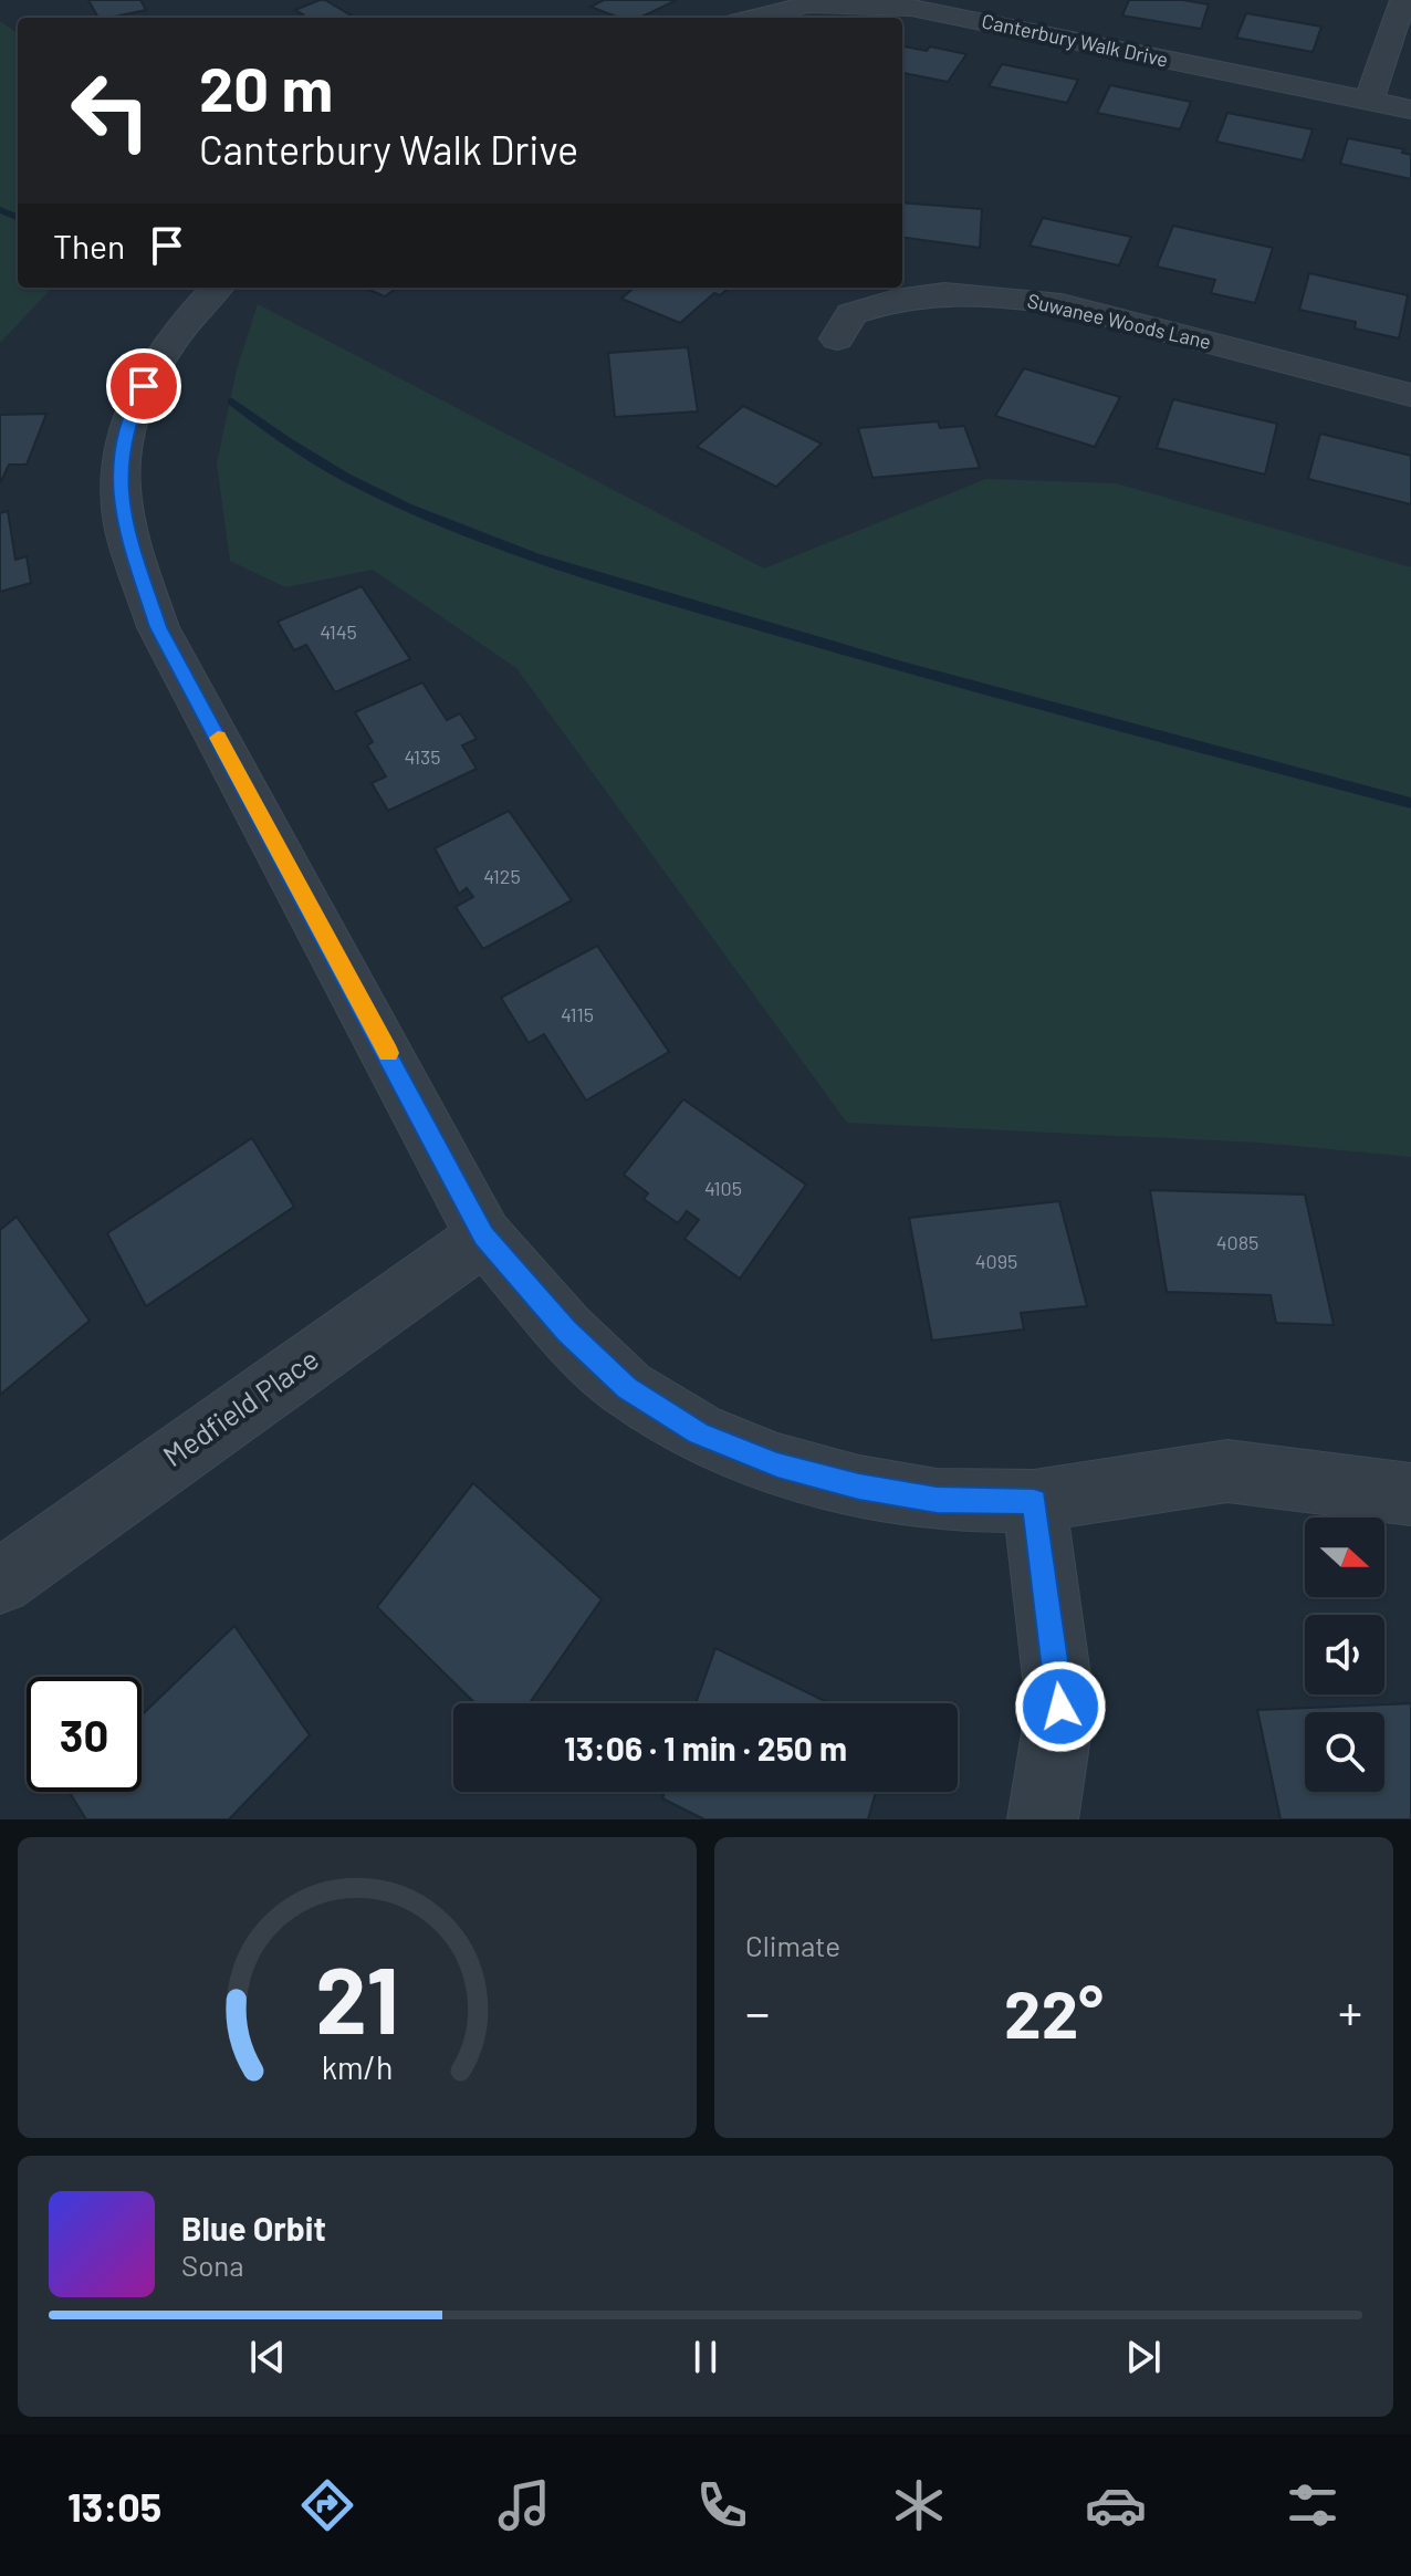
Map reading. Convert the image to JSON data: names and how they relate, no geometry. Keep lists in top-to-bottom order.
{
  "streets": {
    "street": ["Canterbury Walk Drive", "Suwanee Woods Lane", "Medfield Place"]
  },
  "house_numbers": [
    "4145",
    "4135",
    "4125",
    "4115",
    "4105",
    "4085",
    "4095"
  ],
  "north": "right",
  "page": {
    "turn": ["20 m", "Canterbury Walk Drive"],
    "then": "Then",
    "limit": "30",
    "trip": "13:06 · 1 min · 250 m",
    "tile": "Climate",
    "heat": ["−", "22°", "+"],
    "song": ["Blue Orbit", "Sona"],
    "tabs": "13:05",
    "gauge": ["21", "km/h"]
  }
}
